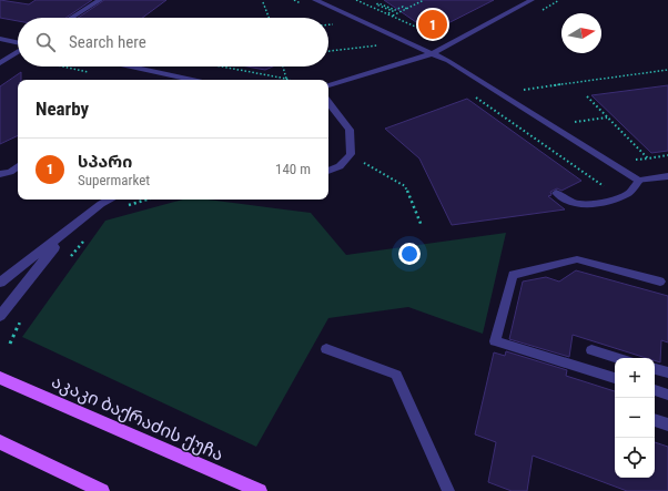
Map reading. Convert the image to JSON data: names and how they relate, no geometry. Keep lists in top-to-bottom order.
{
  "streets": {
    "main road": ["აკაკი ბაქრაძის ქუჩა"]
  },
  "north": "right",
  "page": {
    "pins": "1",
    "search": "Search here",
    "heading": "Nearby",
    "list": [
      {
        "mark": "1",
        "name": "სპარი",
        "note": "Supermarket",
        "value": "140 m"
      }
    ],
    "map_buttons": ["+", "−"]
  }
}
